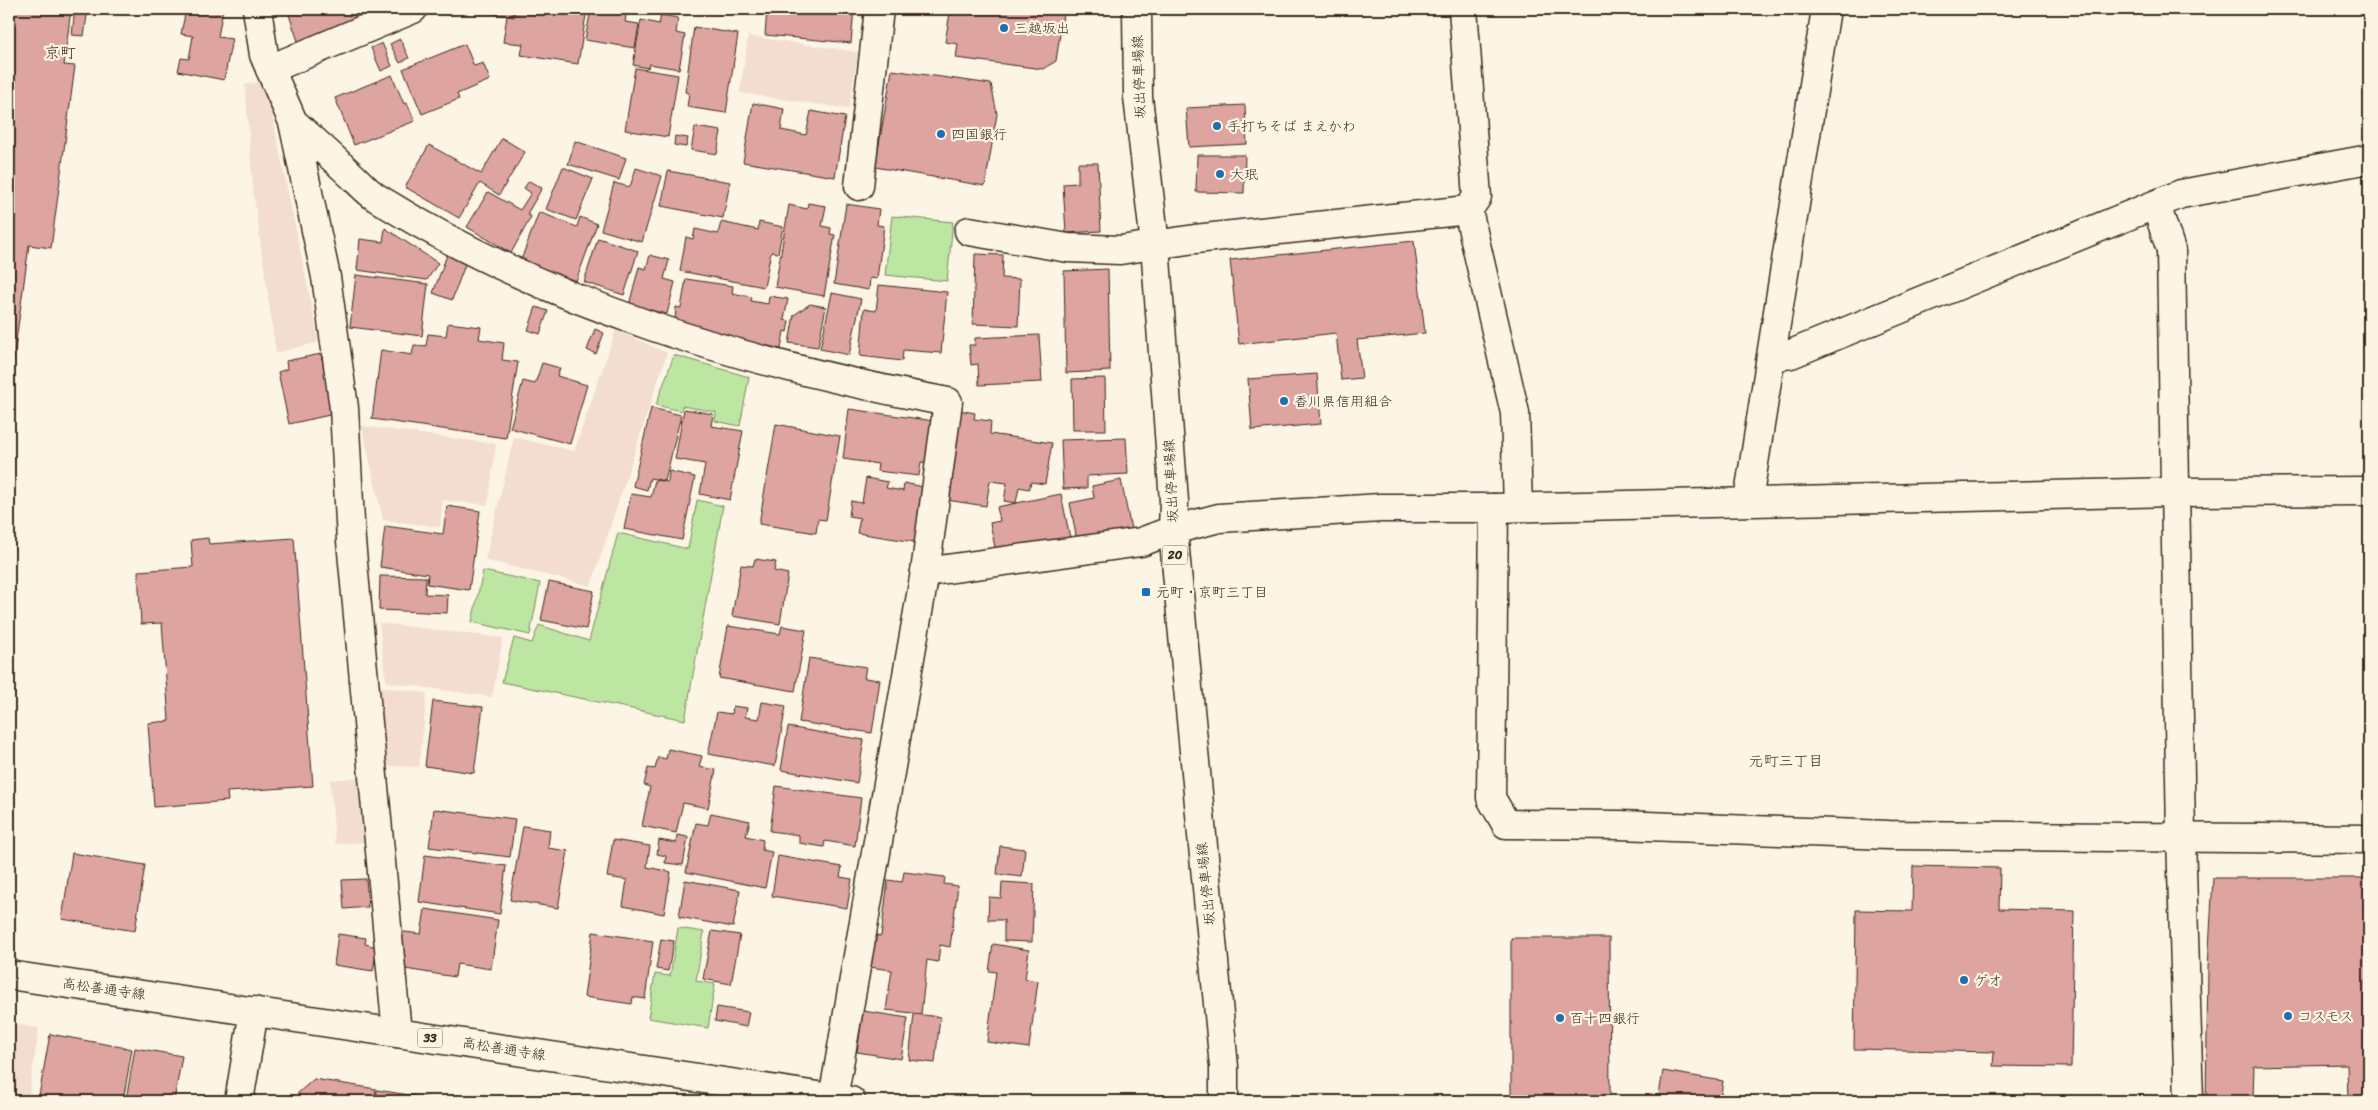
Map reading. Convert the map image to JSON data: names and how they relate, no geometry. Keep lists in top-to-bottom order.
{
  "streets": {
    "street": [
      "坂出停車場線",
      "20",
      "高松善通寺線",
      "33"
    ]
  },
  "districts": ["京町", "元町三丁目"],
  "places": {
    "other": [
      "三越坂出",
      "手打ちそば まえかわ",
      "四国銀行",
      "大珉",
      "香川県信用組合",
      "ゲオ",
      "コスモス",
      "百十四銀行"
    ],
    "transit": ["元町・京町三丁目"]
  }
}
